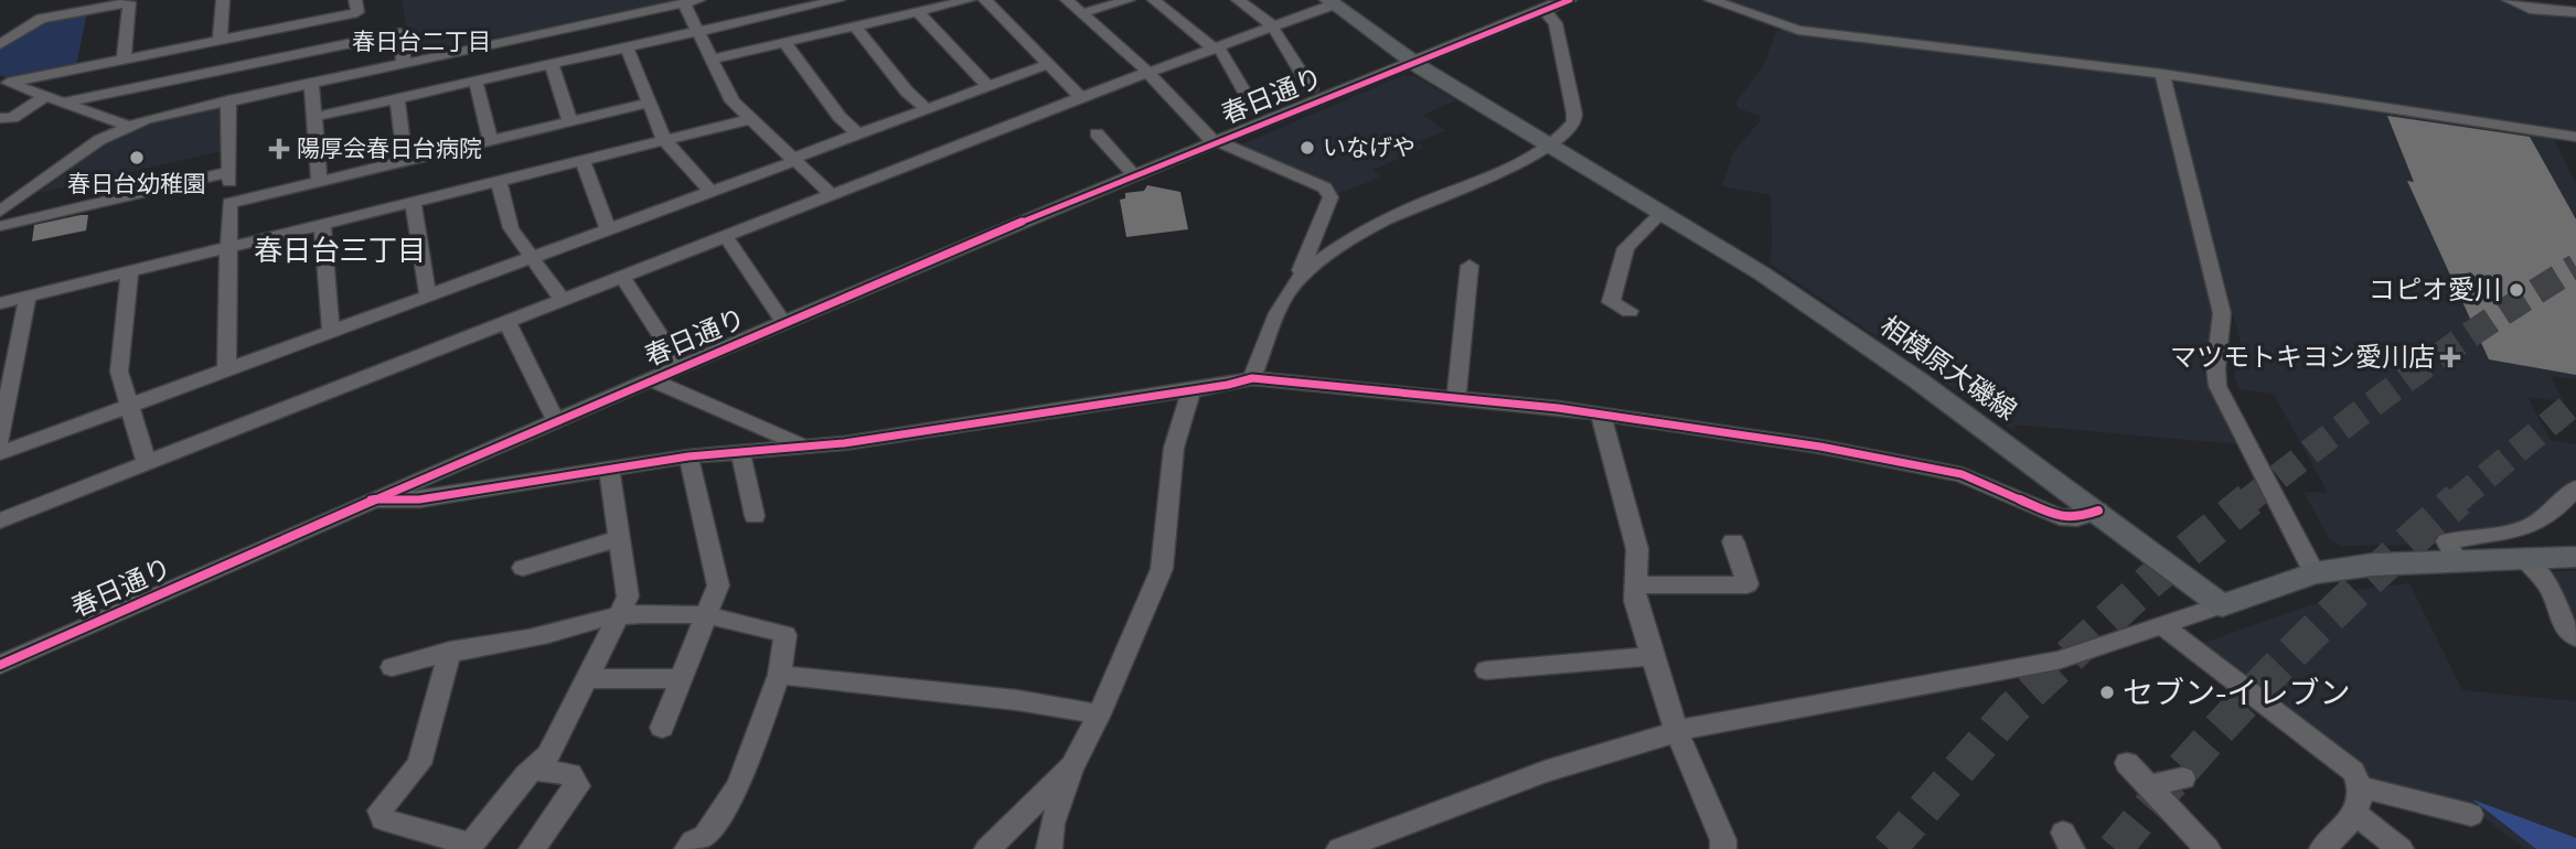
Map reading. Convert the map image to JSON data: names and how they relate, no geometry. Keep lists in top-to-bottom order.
{
  "streets": {
    "main road": ["相模原大磯線"],
    "street": ["春日通り"]
  },
  "crossings": [
    ["春日通り", "相模原大磯線"]
  ],
  "districts": ["春日台二丁目", "春日台三丁目"],
  "places": {
    "other": [
      "いなげや",
      "春日台幼稚園",
      "コピオ愛川",
      "セブン-イレブン"
    ],
    "health": ["陽厚会春日台病院", "マツモトキヨシ愛川店"]
  }
}
